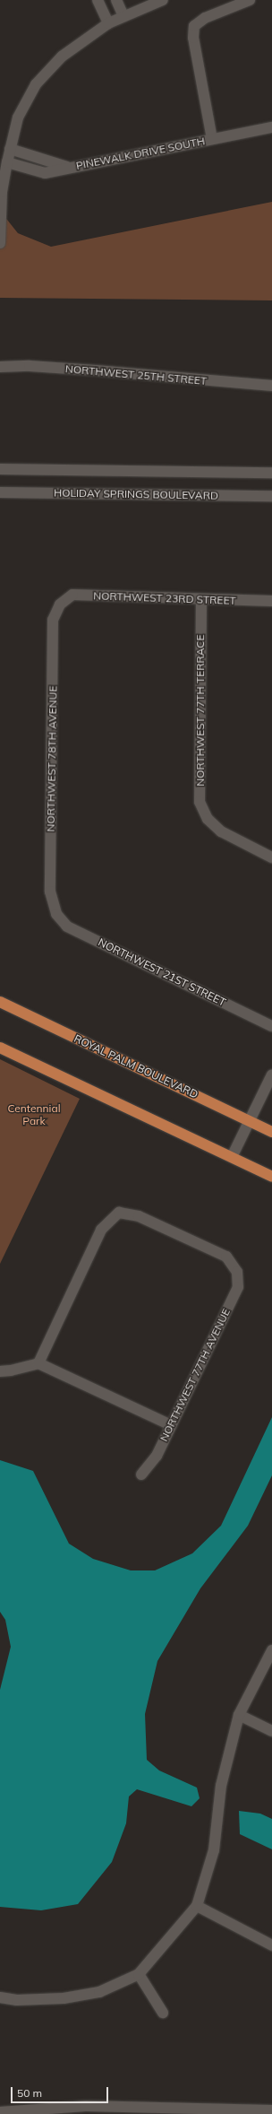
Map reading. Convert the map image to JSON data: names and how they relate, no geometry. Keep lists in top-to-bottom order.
{
  "streets": {
    "main road": ["ROYAL PALM BOULEVARD"],
    "street": [
      "PINEWALK DRIVE SOUTH",
      "NORTHWEST 25TH STREET",
      "HOLIDAY SPRINGS BOULEVARD",
      "NORTHWEST 23RD STREET",
      "NORTHWEST 77TH TERRACE",
      "NORTHWEST 78TH AVENUE",
      "NORTHWEST 21ST STREET",
      "NORTHWEST 77TH AVENUE"
    ]
  },
  "crossings": [
    ["NORTHWEST 23RD STREET", "NORTHWEST 77TH TERRACE"],
    ["NORTHWEST 23RD STREET", "NORTHWEST 78TH AVENUE"],
    ["NORTHWEST 78TH AVENUE", "NORTHWEST 21ST STREET"]
  ],
  "parks": ["Centennial Park"],
  "scale_bar": "50 m"
}
